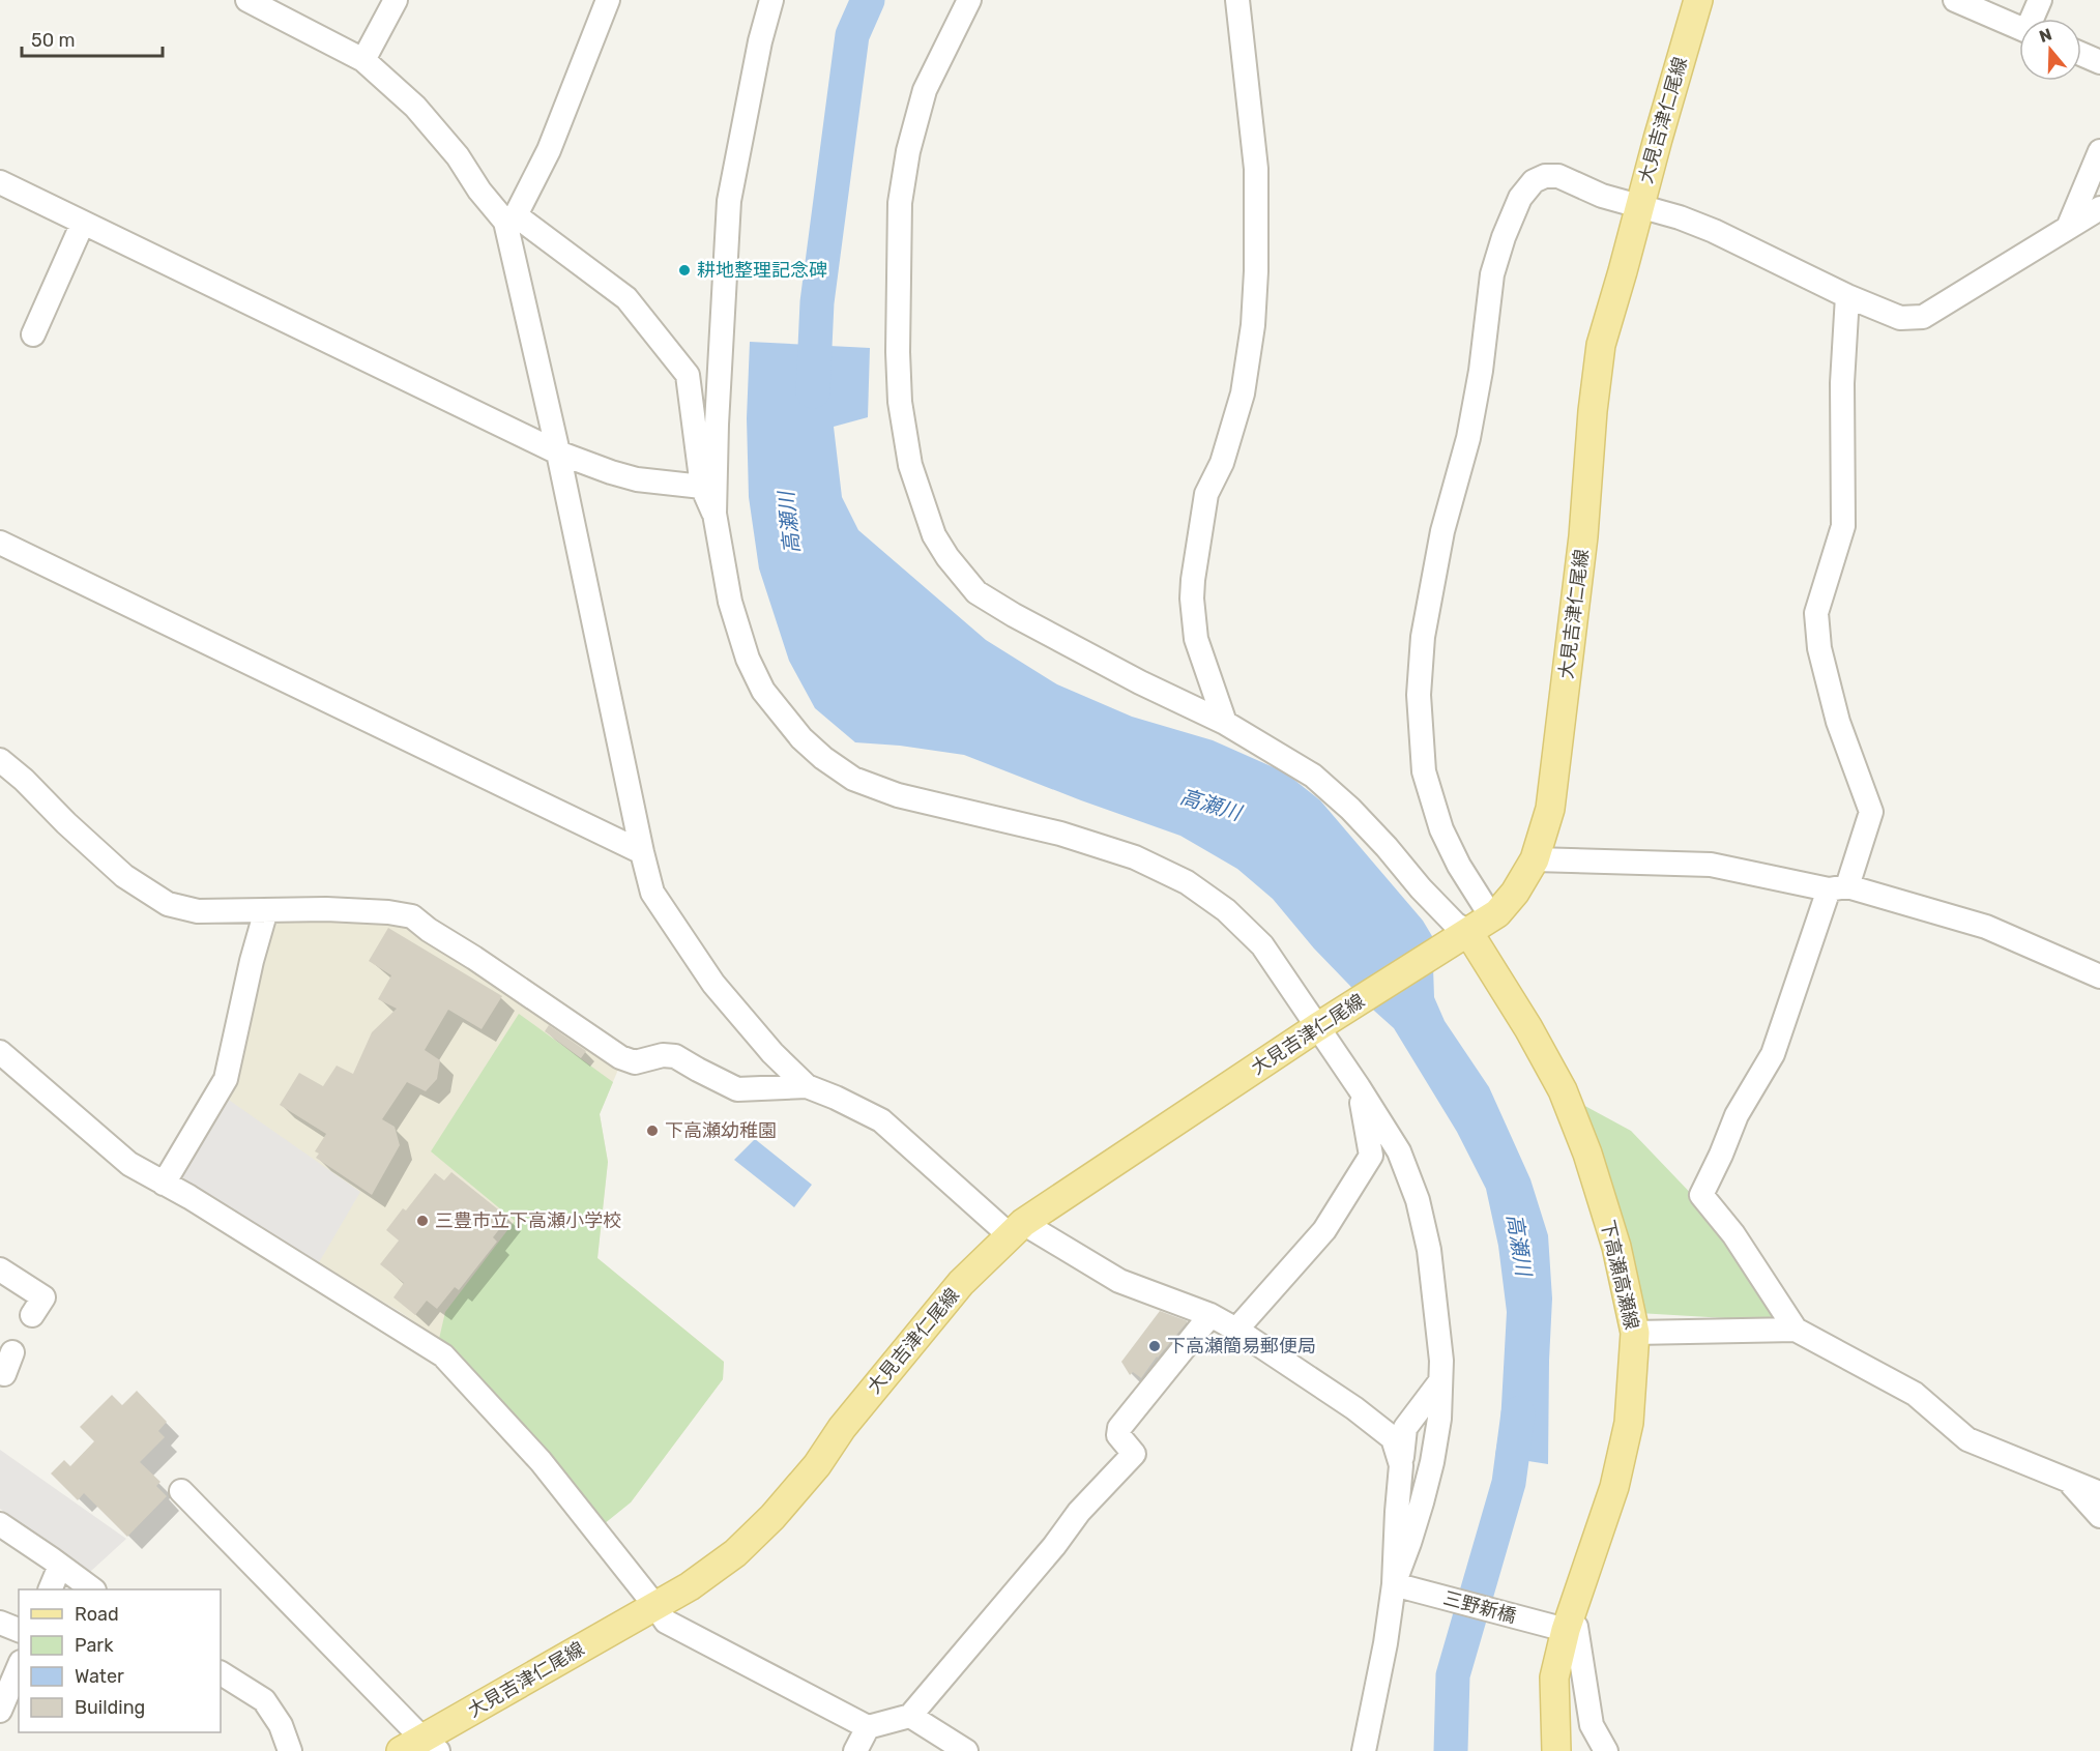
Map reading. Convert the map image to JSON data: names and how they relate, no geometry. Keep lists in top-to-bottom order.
{
  "streets": {
    "main road": ["大見吉津仁尾線", "下高瀬高瀬線"],
    "street": ["三野新橋"]
  },
  "crossings": [
    ["大見吉津仁尾線", "下高瀬高瀬線"],
    ["下高瀬高瀬線", "三野新橋"]
  ],
  "water": ["高瀬川"],
  "places": [
    "耕地整理記念碑",
    "下高瀬幼稚園",
    "三豊市立下高瀬小学校",
    "下高瀬簡易郵便局"
  ],
  "legend": [
    "Road",
    "Park",
    "Water",
    "Building"
  ],
  "scale_bar": "50 m",
  "north": "top"
}
